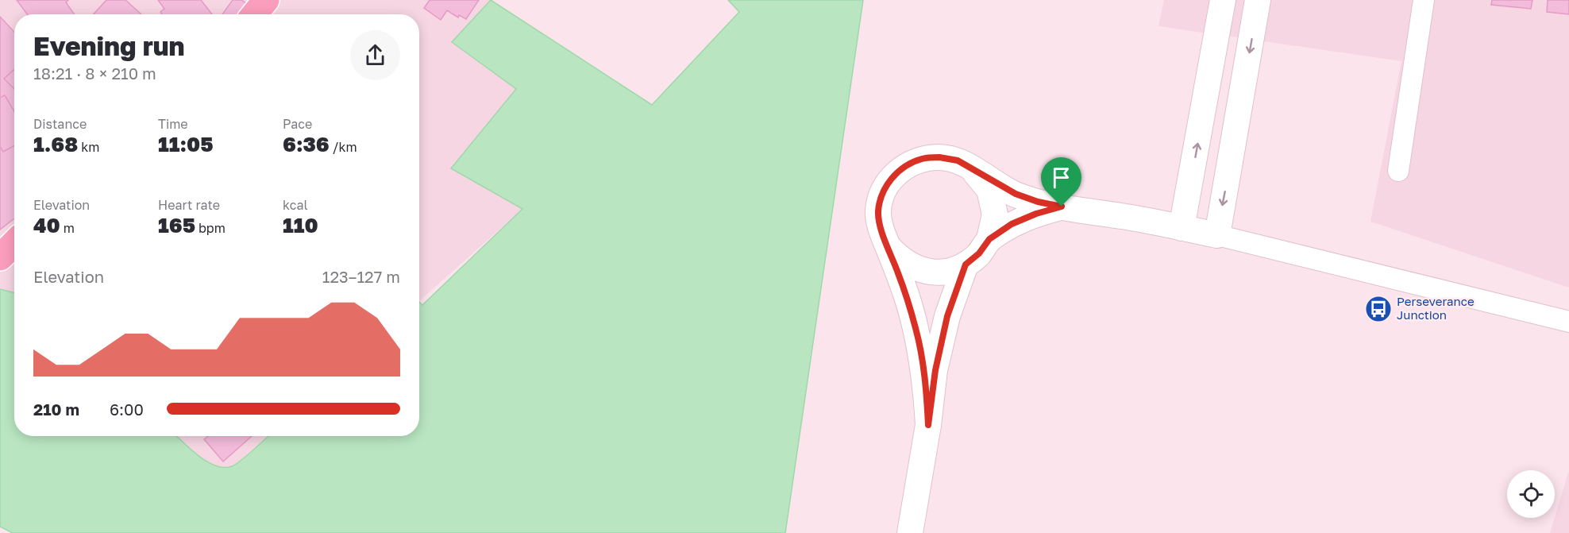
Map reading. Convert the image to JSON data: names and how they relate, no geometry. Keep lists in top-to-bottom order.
{
  "places": {
    "bus stop": ["Perseverance Junction"]
  },
  "page": {
    "heading": ["Evening run", "18:21 · 8 × 210 m"],
    "stats": [
      ["Distance", "1.68 km"],
      ["Time", "11:05"],
      ["Pace", "6:36 /km"],
      ["Elevation", "40 m"],
      ["Heart rate", "165 bpm"],
      ["kcal", "110"]
    ],
    "chart": ["Elevation", "123–127 m"],
    "list": [
      {
        "name": "210 m",
        "note": "6:00"
      }
    ]
  }
}
